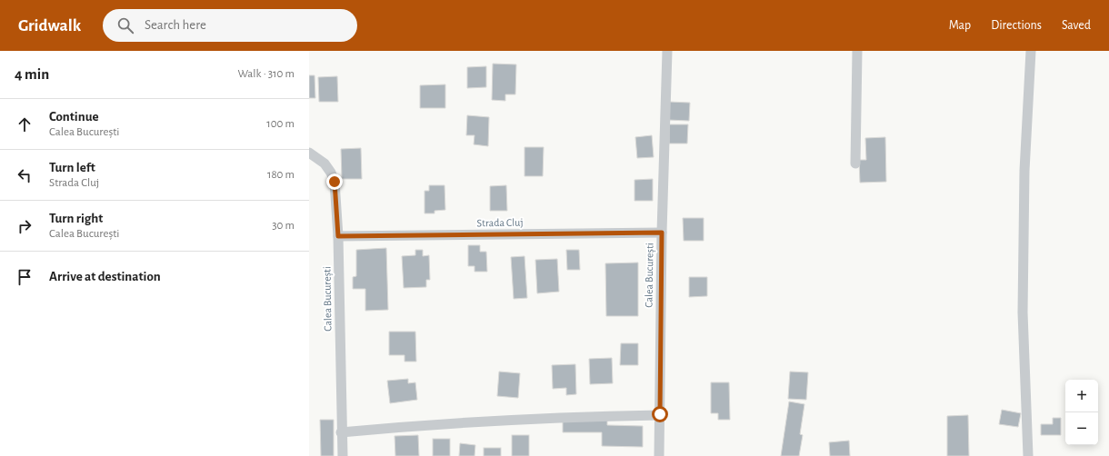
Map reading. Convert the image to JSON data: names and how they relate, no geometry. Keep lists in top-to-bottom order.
{
  "streets": {
    "street": ["Strada Cluj", "Calea București"]
  },
  "crossings": [
    ["Strada Cluj", "Calea București"]
  ],
  "page": {
    "header": "Gridwalk",
    "search": "Search here",
    "nav": ["Map", "Directions", "Saved"],
    "heading": ["4 min", "Walk · 310 m"],
    "list": [
      ["Continue", "Calea București", "100 m"],
      ["Turn left", "Strada Cluj", "180 m"],
      ["Turn right", "Calea București", "30 m"],
      "Arrive at destination"
    ],
    "map_buttons": ["+", "−"]
  }
}
